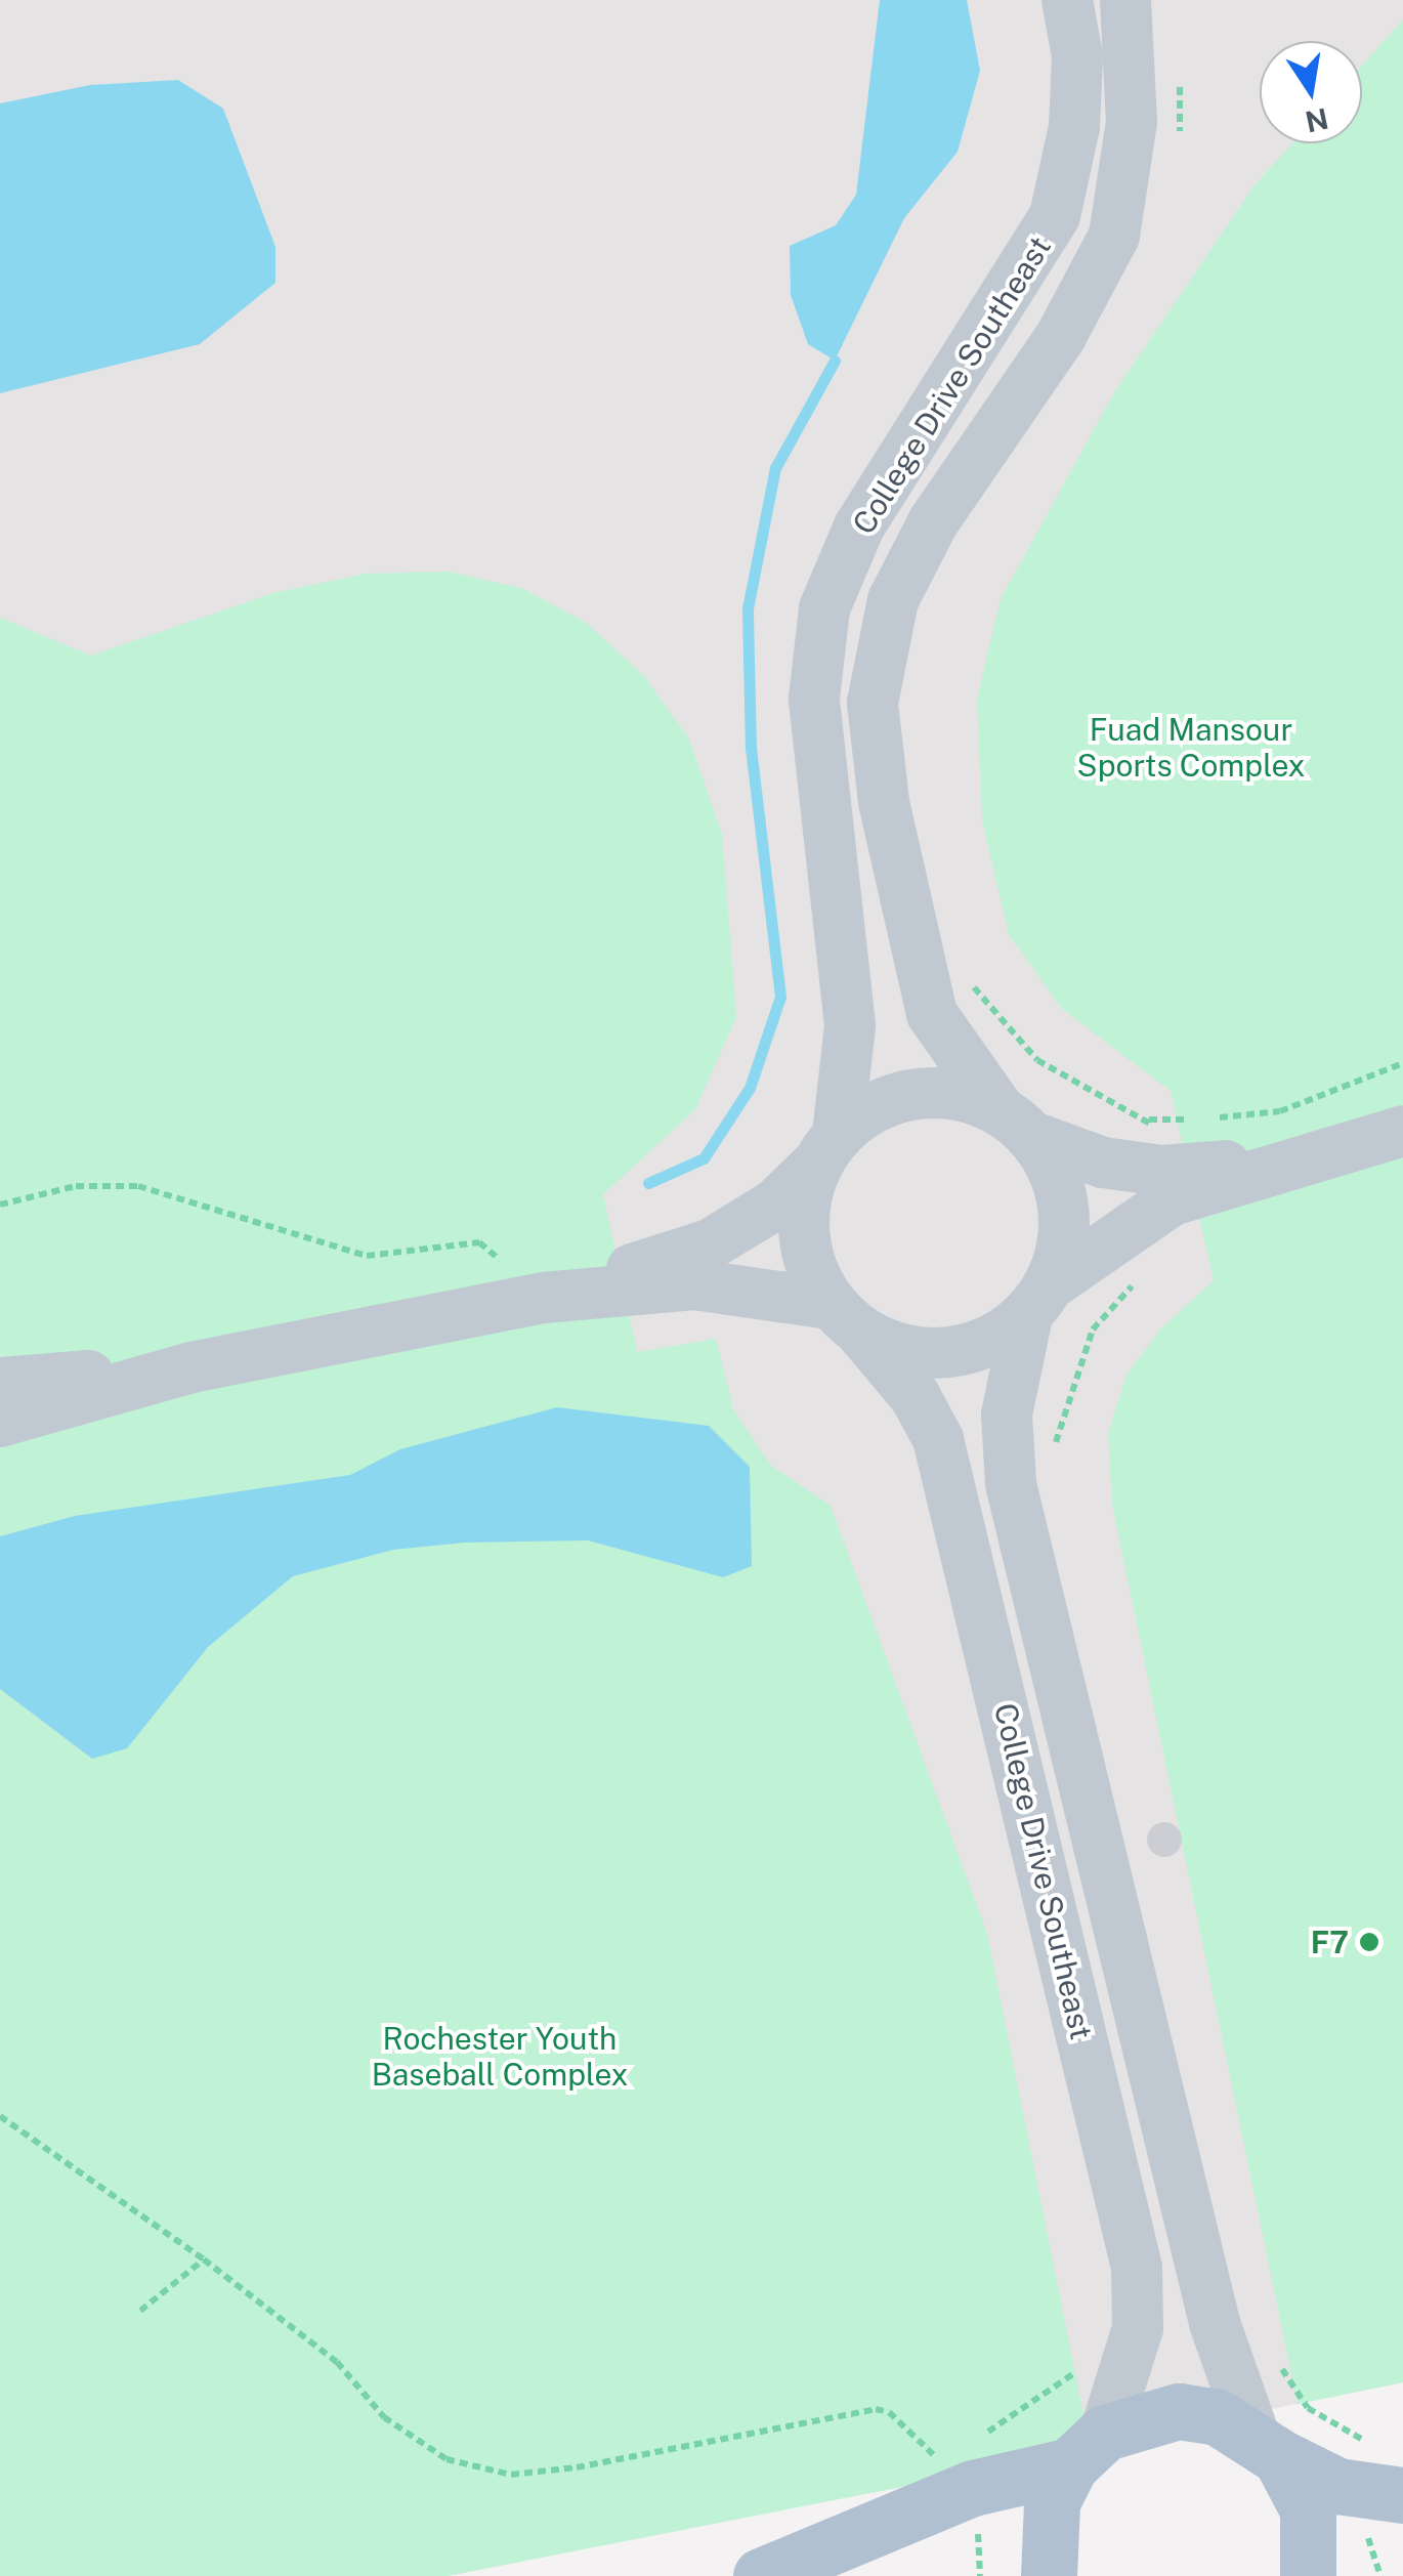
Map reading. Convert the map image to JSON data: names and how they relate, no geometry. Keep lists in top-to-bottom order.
{
  "streets": {
    "street": ["College Drive Southeast"]
  },
  "parks": ["Fuad Mansour Sports Complex", "Rochester Youth Baseball Complex"],
  "places": ["F7"],
  "north": "bottom"
}
